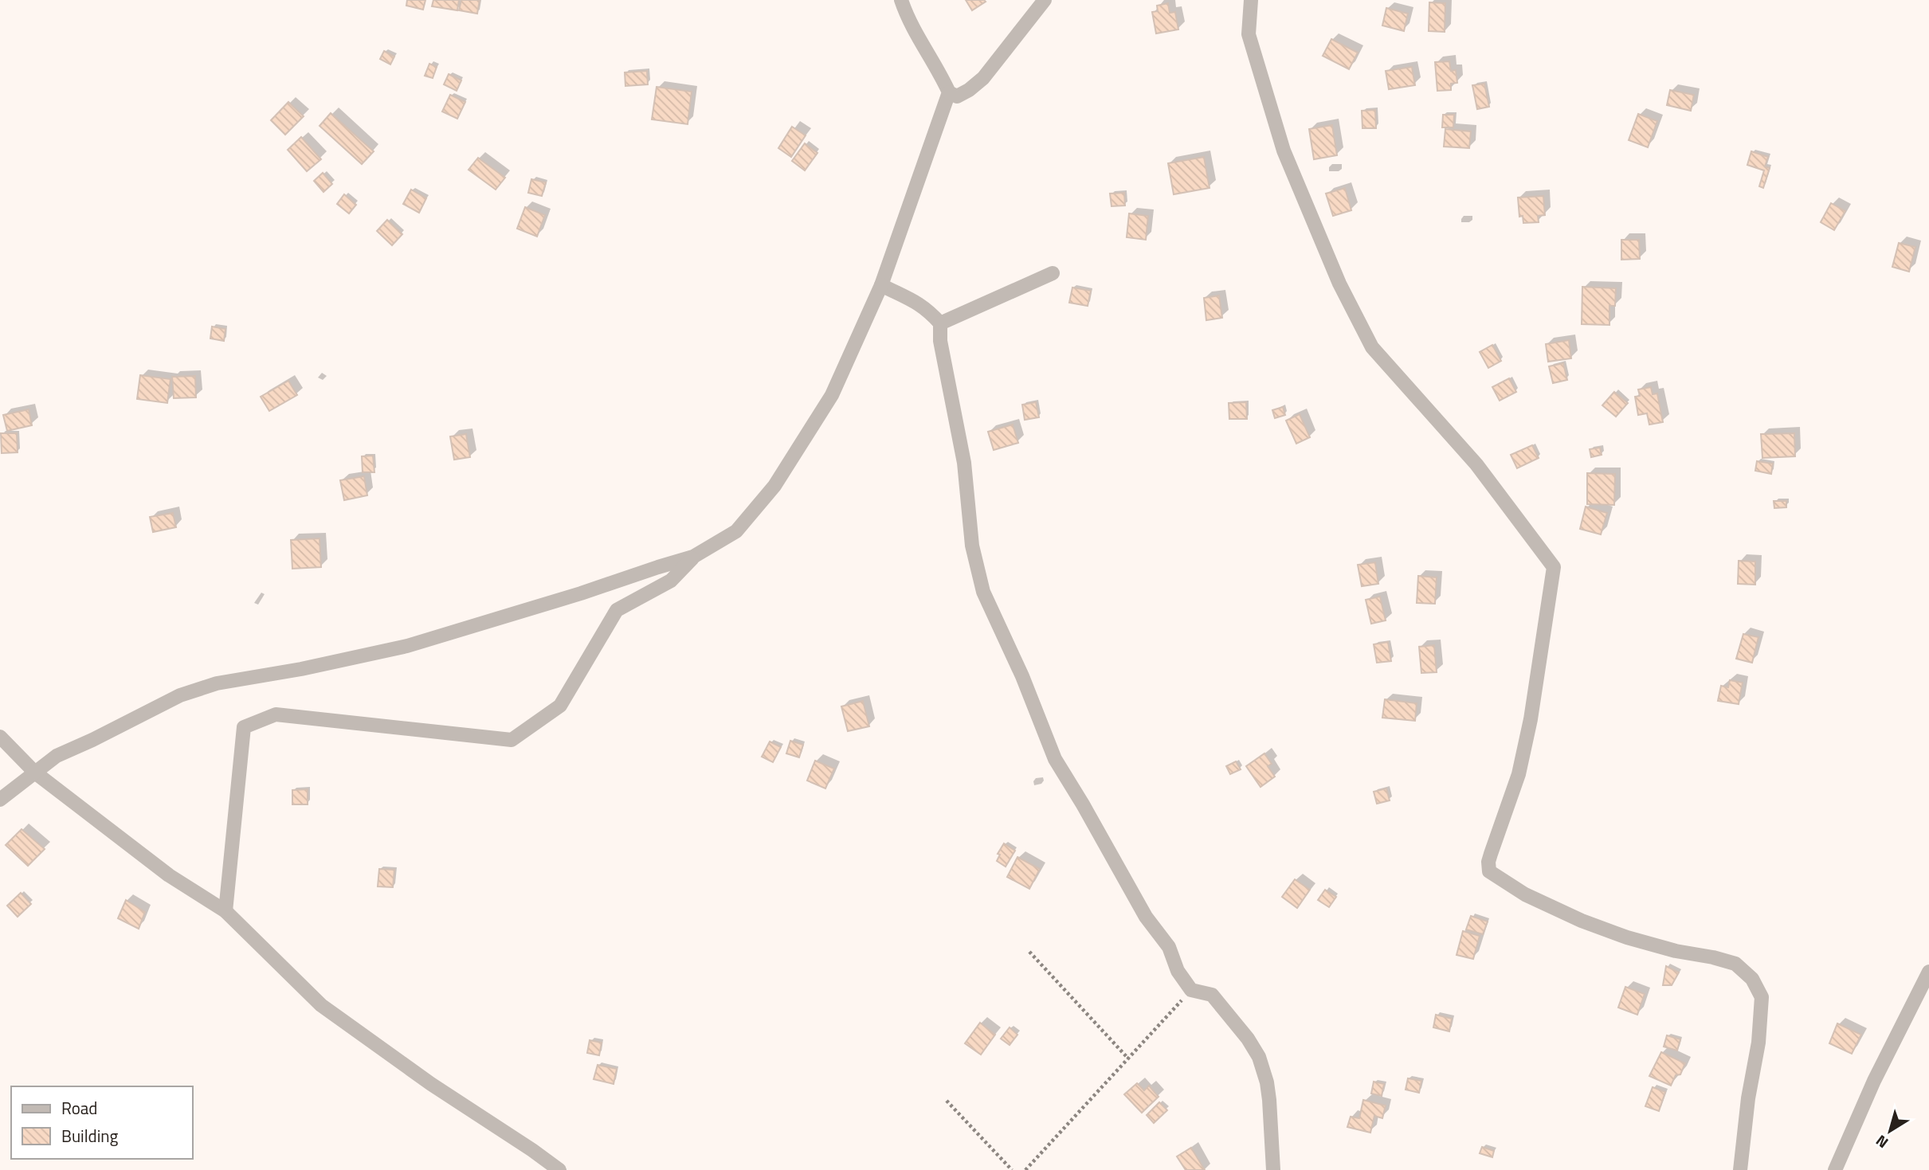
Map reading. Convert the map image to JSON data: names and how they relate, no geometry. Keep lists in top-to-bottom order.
{
  "legend": ["Road", "Building"],
  "north": "bottom left"
}
